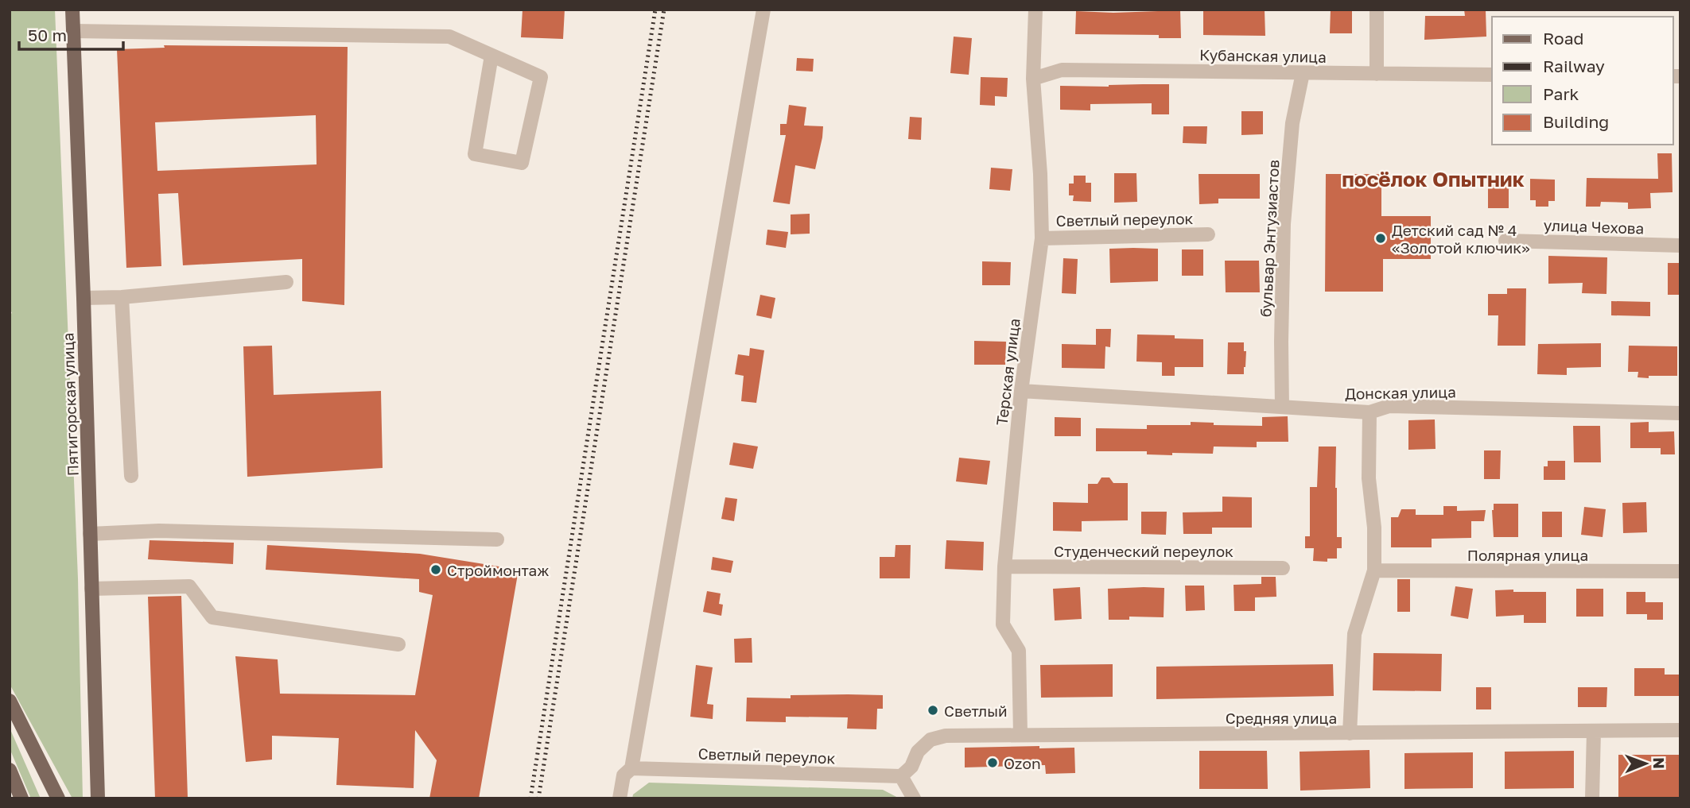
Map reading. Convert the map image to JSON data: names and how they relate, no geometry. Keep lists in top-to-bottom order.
{
  "streets": {
    "main road": ["Пятигорская улица"],
    "street": [
      "Кубанская улица",
      "Светлый переулок",
      "улица Чехова",
      "бульвар Энтузиастов",
      "Терская улица",
      "Донская улица",
      "Студенческий переулок",
      "Полярная улица",
      "Средняя улица"
    ]
  },
  "crossings": [
    ["Кубанская улица", "бульвар Энтузиастов"],
    ["Кубанская улица", "Терская улица"],
    ["Светлый переулок", "Терская улица"],
    ["Светлый переулок", "Средняя улица"],
    ["бульвар Энтузиастов", "Донская улица"],
    ["Терская улица", "Донская улица"],
    ["Терская улица", "Студенческий переулок"],
    ["Терская улица", "Средняя улица"]
  ],
  "districts": ["посёлок Опытник"],
  "places": [
    "Детский сад № 4 «Золотой ключик»",
    "Строймонтаж",
    "Светлый",
    "Ozon"
  ],
  "legend": [
    "Road",
    "Railway",
    "Park",
    "Building"
  ],
  "scale_bar": "50 m",
  "north": "right"
}
